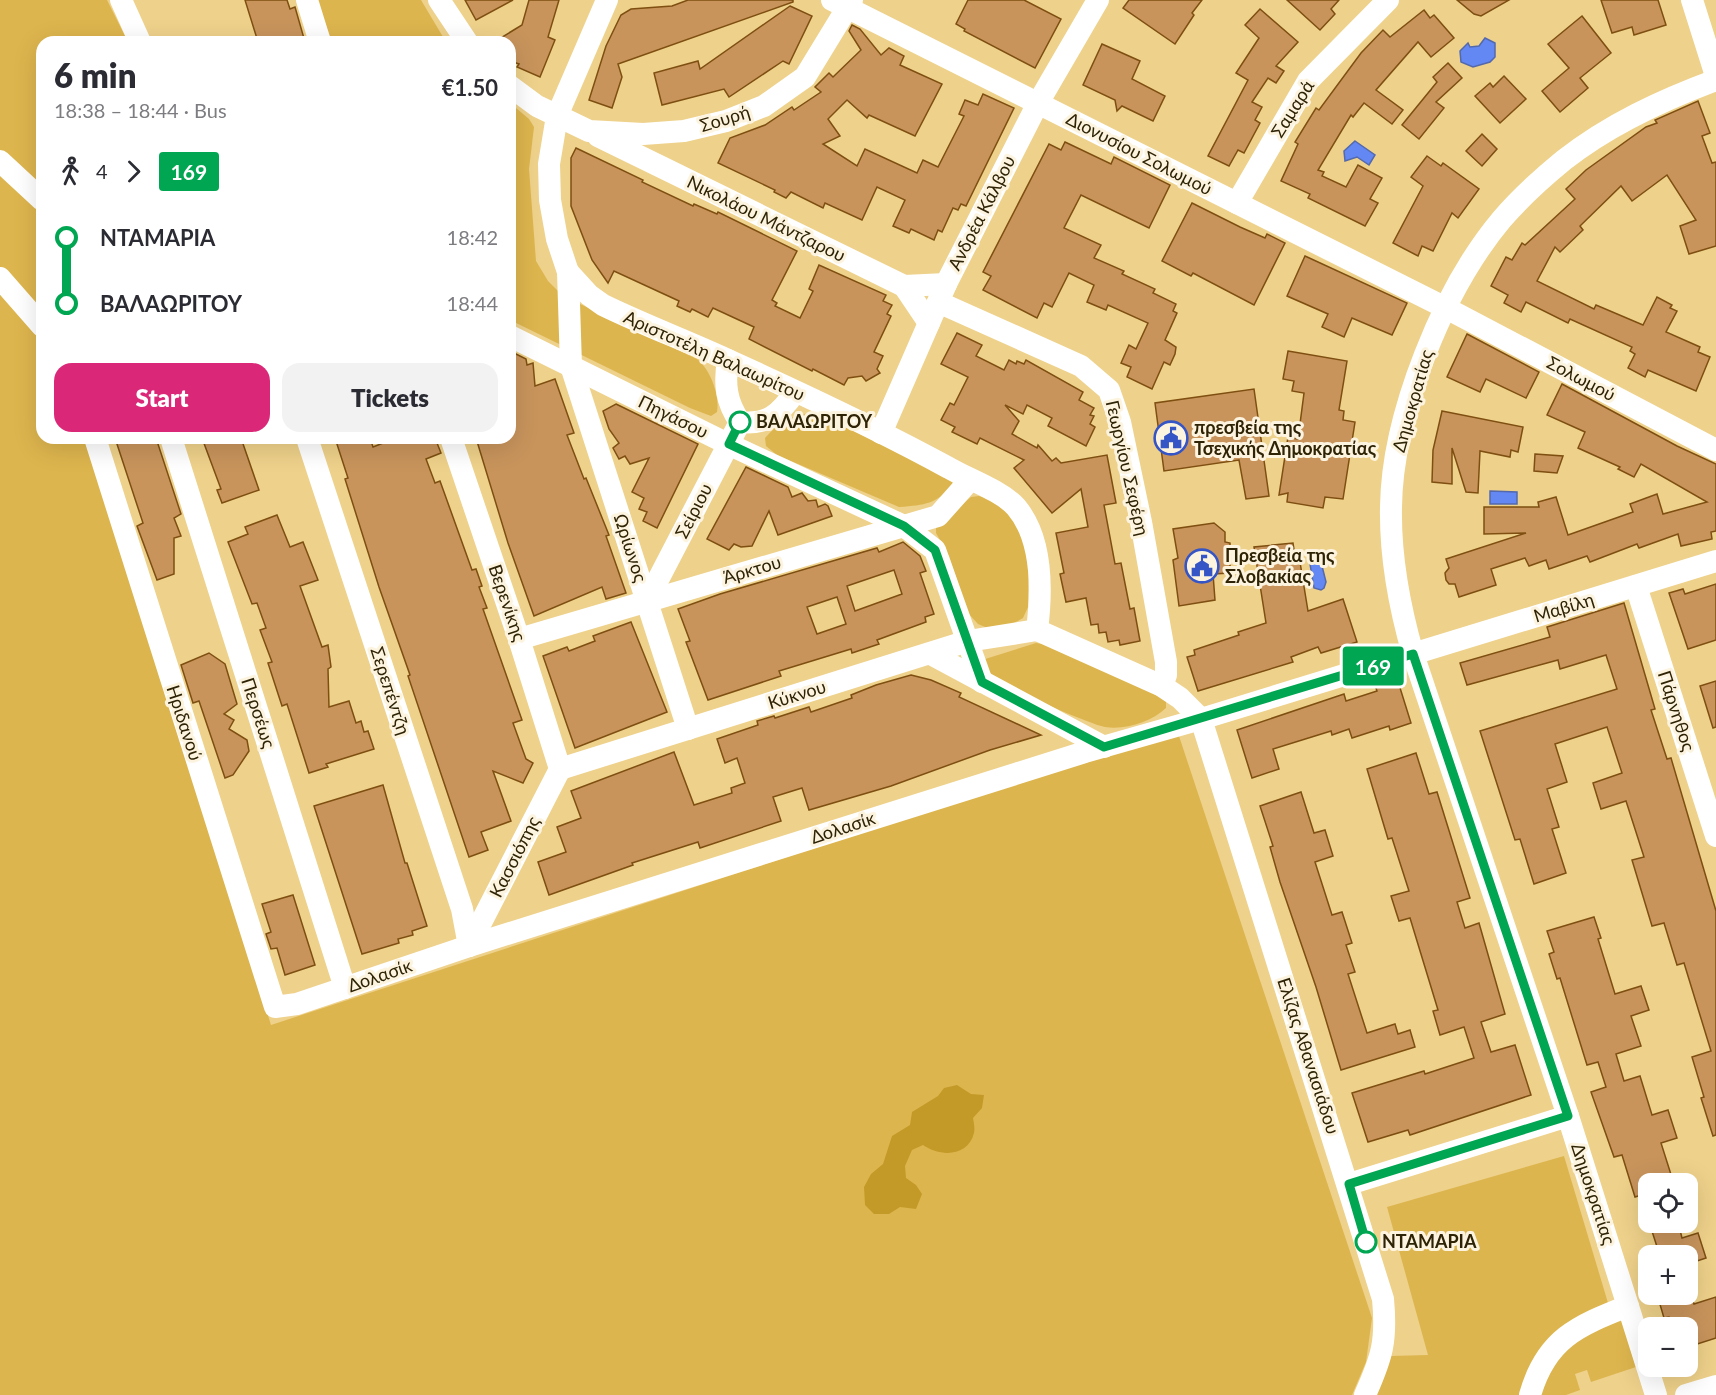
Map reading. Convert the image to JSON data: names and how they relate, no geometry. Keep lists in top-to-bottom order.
{
  "streets": {
    "street": [
      "Σαμαρά",
      "Σουρή",
      "Διονυσίου Σολωμού",
      "Ανδρέα Κάλβου",
      "Νικολάου Μάντζαρου",
      "Αριστοτέλη Βαλαωρίτου",
      "Σολωμού",
      "Δημοκρατίας",
      "Πηγάσου",
      "Γεωργίου Σεφέρη",
      "Σείριου",
      "Ωρίωνος",
      "Άρκτου",
      "Βερενίκης",
      "Μαβίλη",
      "Σερεπέντζη",
      "Κύκνου",
      "Πάρνηθος",
      "Περσέως",
      "Ηριδανού",
      "Δολασίκ",
      "Κασσιόπης",
      "Ελίζας Αθανασιάδου"
    ]
  },
  "crossings": [
    ["Σαμαρά", "Διονυσίου Σολωμού"],
    ["Σουρή", "Διονυσίου Σολωμού"],
    ["Σουρή", "Νικολάου Μάντζαρου"],
    ["Διονυσίου Σολωμού", "Ανδρέα Κάλβου"],
    ["Διονυσίου Σολωμού", "Σολωμού"],
    ["Διονυσίου Σολωμού", "Δημοκρατίας"],
    ["Ανδρέα Κάλβου", "Αριστοτέλη Βαλαωρίτου"],
    ["Ανδρέα Κάλβου", "Γεωργίου Σεφέρη"],
    ["Αριστοτέλη Βαλαωρίτου", "Ωρίωνος"],
    ["Αριστοτέλη Βαλαωρίτου", "Άρκτου"],
    ["Αριστοτέλη Βαλαωρίτου", "Κύκνου"],
    ["Σολωμού", "Δημοκρατίας"],
    ["Δημοκρατίας", "Μαβίλη"],
    ["Δημοκρατίας", "Δολασίκ"],
    ["Πηγάσου", "Σείριου"],
    ["Πηγάσου", "Ωρίωνος"],
    ["Πηγάσου", "Άρκτου"],
    ["Πηγάσου", "Κύκνου"],
    ["Σείριου", "Ωρίωνος"],
    ["Σείριου", "Άρκτου"],
    ["Ωρίωνος", "Άρκτου"],
    ["Ωρίωνος", "Κύκνου"],
    ["Άρκτου", "Βερενίκης"],
    ["Βερενίκης", "Κύκνου"],
    ["Βερενίκης", "Κασσιόπης"],
    ["Μαβίλη", "Πάρνηθος"],
    ["Μαβίλη", "Δολασίκ"],
    ["Σερεπέντζη", "Δολασίκ"],
    ["Σερεπέντζη", "Κασσιόπης"],
    ["Κύκνου", "Κασσιόπης"],
    ["Περσέως", "Δολασίκ"],
    ["Ηριδανού", "Δολασίκ"],
    ["Δολασίκ", "Κασσιόπης"],
    ["Δολασίκ", "Ελίζας Αθανασιάδου"]
  ],
  "places": {
    "other": ["ΒΑΛΑΩΡΙΤΟΥ", "ΝΤΑΜΑΡΙΑ"],
    "public building": ["πρεσβεία της Τσεχικής Δημοκρατίας", "Πρεσβεία της Σλοβακίας"]
  },
  "lines": ["bus line 169"],
  "page": {
    "on_map": "169",
    "heading": ["6 min", "18:38 – 18:44 · Bus", "€1.50"],
    "legs": ["4", "169"],
    "list": [
      {
        "name": "ΝΤΑΜΑΡΙΑ",
        "value": "18:42"
      },
      {
        "name": "ΒΑΛΑΩΡΙΤΟΥ",
        "value": "18:44"
      }
    ],
    "buttons": ["Start", "Tickets"],
    "map_buttons": ["+", "−"]
  }
}
